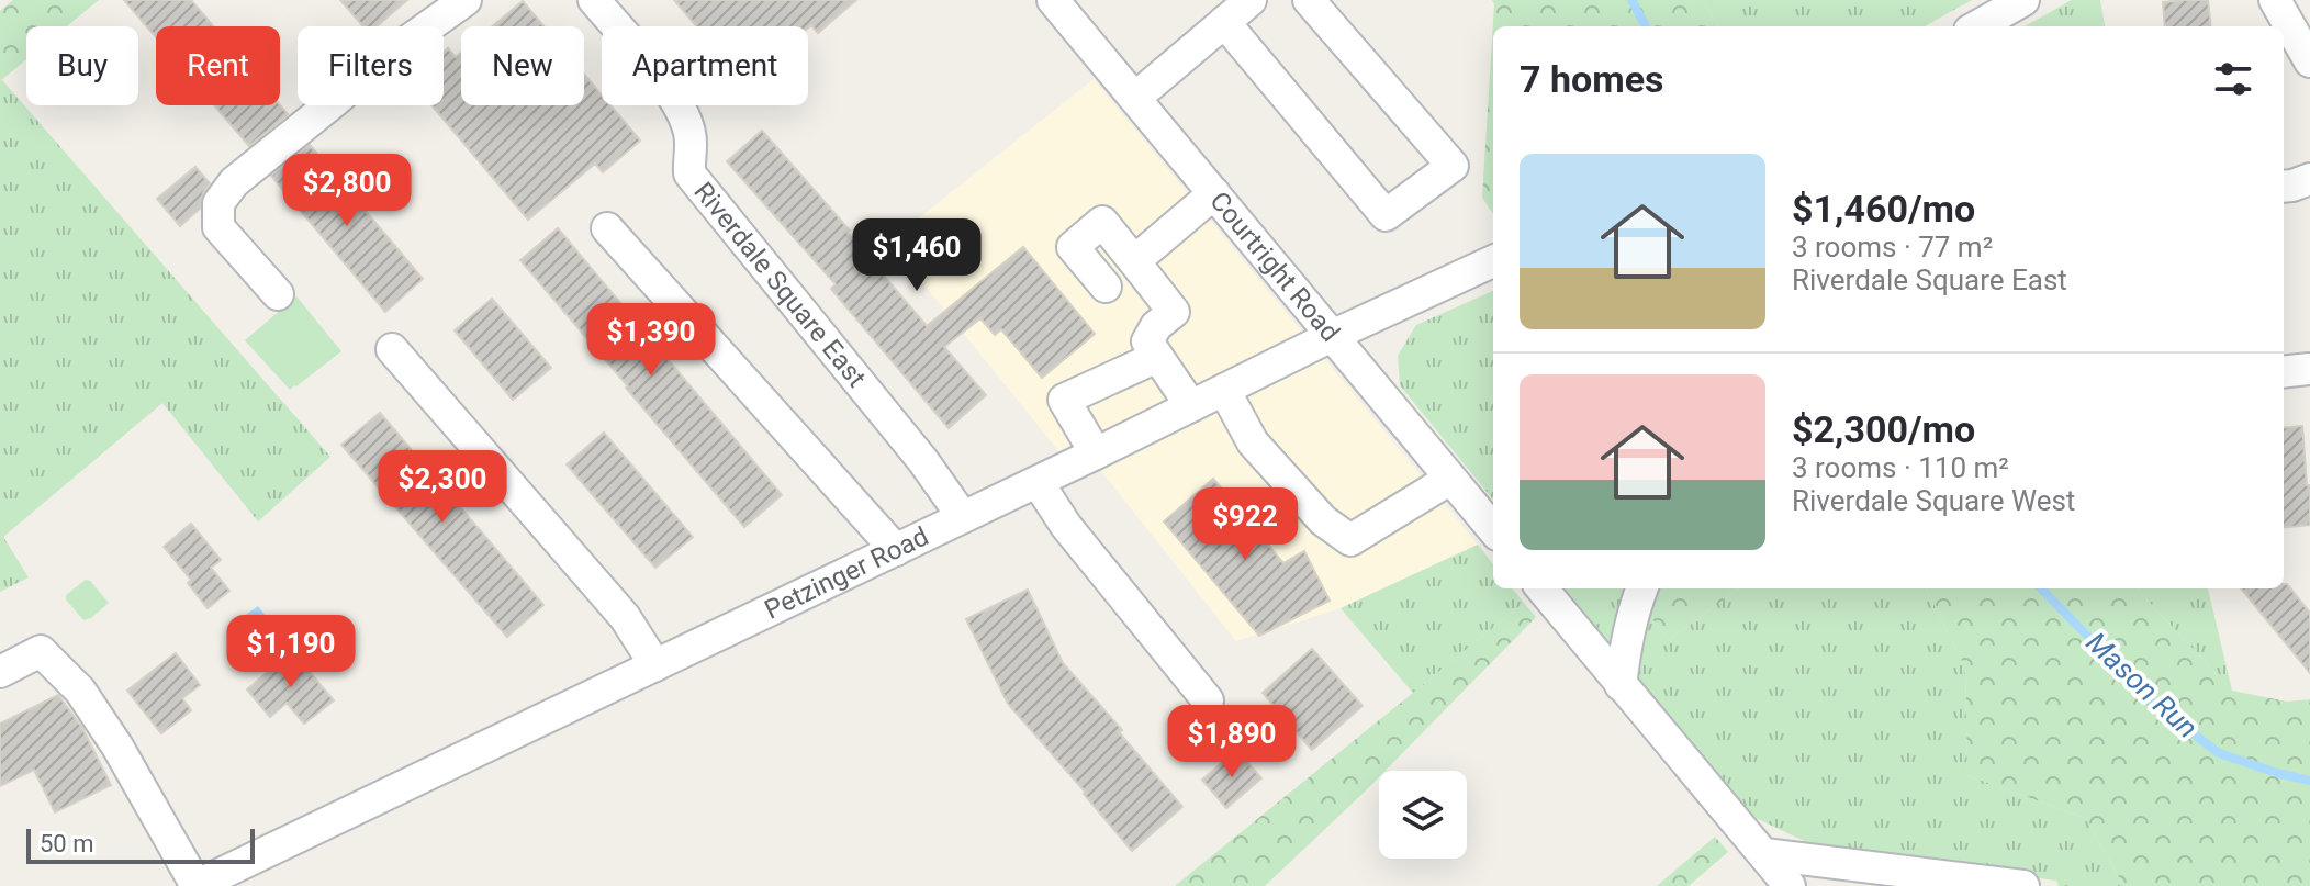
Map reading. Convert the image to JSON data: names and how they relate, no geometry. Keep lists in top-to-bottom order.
{
  "streets": {
    "street": ["Courtright Road", "Riverdale Square East", "Petzinger Road"]
  },
  "crossings": [
    ["Courtright Road", "Petzinger Road"],
    ["Riverdale Square East", "Petzinger Road"]
  ],
  "water": ["Mason Run"],
  "scale_bar": "50 m",
  "page": {
    "chip": [
      "Buy",
      "Rent",
      "Filters",
      "New",
      "Apartment"
    ],
    "heading": "7 homes",
    "list": [
      {
        "name": "$1,460/mo",
        "note": "3 rooms · 77 m² · Riverdale Square East"
      },
      {
        "name": "$2,300/mo",
        "note": "3 rooms · 110 m² · Riverdale Square West"
      }
    ],
    "price": [
      "$2,800",
      "$1,460",
      "$1,390",
      "$2,300",
      "$922",
      "$1,190",
      "$1,890"
    ],
    "scale": "50 m"
  }
}
